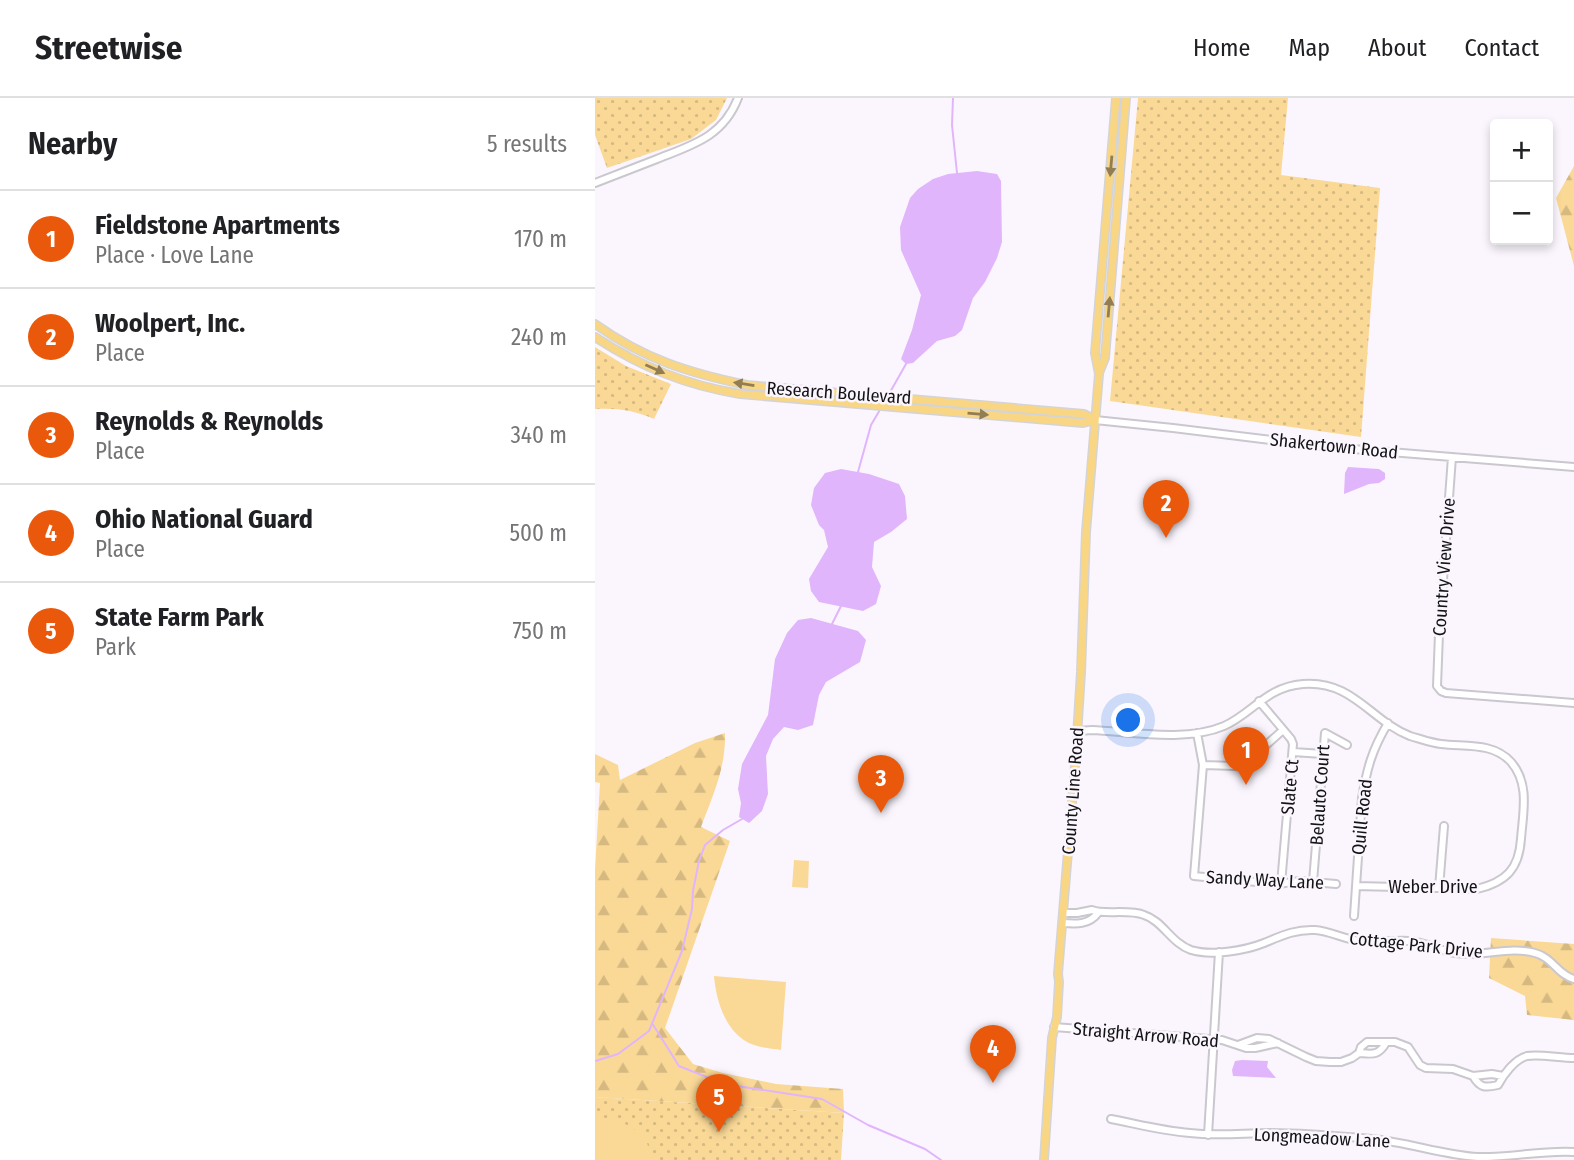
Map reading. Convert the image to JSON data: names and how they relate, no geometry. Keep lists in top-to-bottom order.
{
  "streets": {
    "main road": ["Research Boulevard", "County Line Road"],
    "street": [
      "Shakertown Road",
      "Country View Drive",
      "Slate Ct",
      "Belauto Court",
      "Quill Road",
      "Sandy Way Lane",
      "Weber Drive",
      "Cottage Park Drive",
      "Straight Arrow Road",
      "Longmeadow Lane"
    ]
  },
  "crossings": [
    ["Research Boulevard", "Shakertown Road"],
    ["Research Boulevard", "County Line Road"],
    ["Shakertown Road", "Country View Drive"],
    ["Shakertown Road", "County Line Road"],
    ["Slate Ct", "Sandy Way Lane"],
    ["Slate Ct", "Weber Drive"],
    ["County Line Road", "Weber Drive"],
    ["County Line Road", "Cottage Park Drive"],
    ["County Line Road", "Straight Arrow Road"],
    ["Belauto Court", "Sandy Way Lane"],
    ["Quill Road", "Weber Drive"]
  ],
  "page": {
    "header": "Streetwise",
    "nav": [
      "Home",
      "Map",
      "About",
      "Contact"
    ],
    "heading": ["Nearby", "5 results"],
    "map_buttons": ["+", "−"],
    "list": [
      {
        "mark": "1",
        "name": "Fieldstone Apartments",
        "note": "Place · Love Lane",
        "value": "170 m"
      },
      {
        "mark": "2",
        "name": "Woolpert, Inc.",
        "note": "Place",
        "value": "240 m"
      },
      {
        "mark": "3",
        "name": "Reynolds & Reynolds",
        "note": "Place",
        "value": "340 m"
      },
      {
        "mark": "4",
        "name": "Ohio National Guard",
        "note": "Place",
        "value": "500 m"
      },
      {
        "mark": "5",
        "name": "State Farm Park",
        "note": "Park",
        "value": "750 m"
      }
    ],
    "pins": [
      "2",
      "1",
      "3",
      "4",
      "5"
    ]
  }
}
